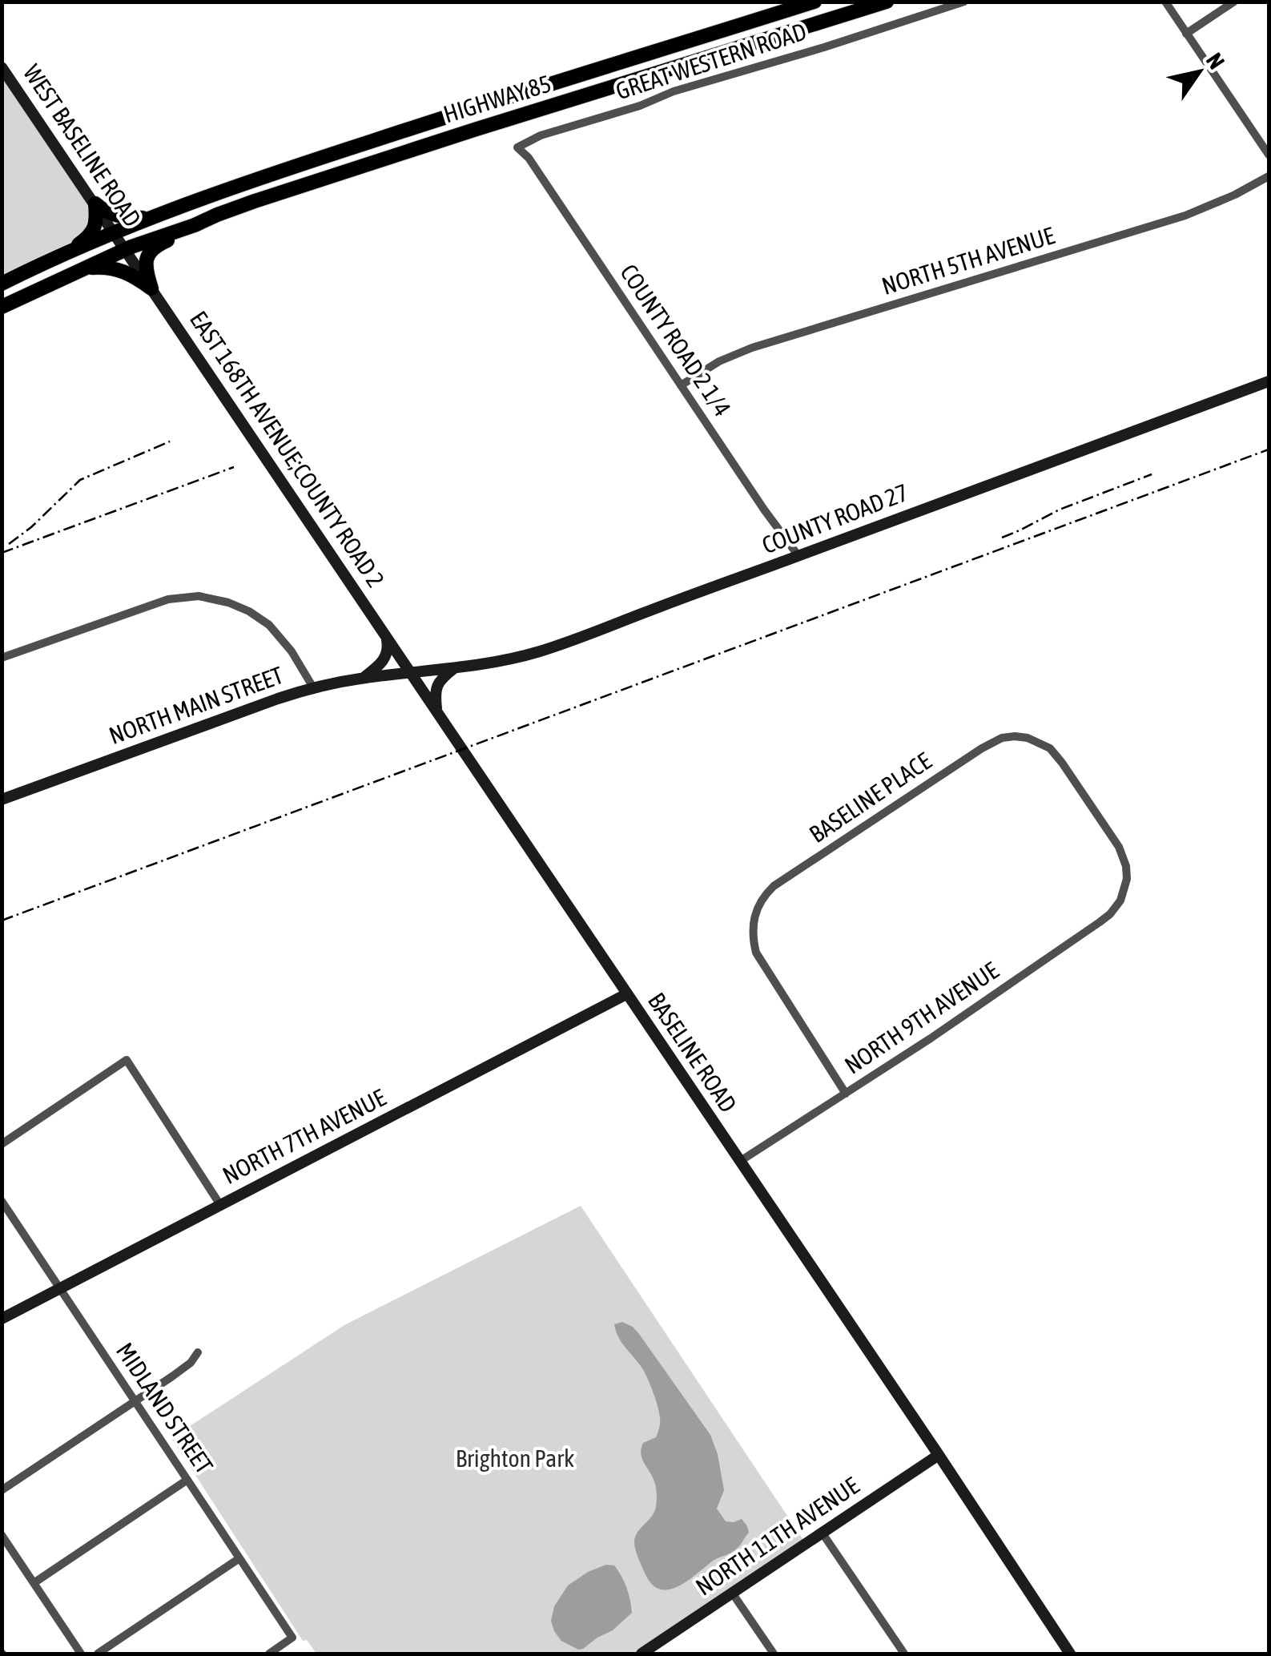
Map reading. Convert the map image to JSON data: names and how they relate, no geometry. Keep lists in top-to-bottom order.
{
  "streets": {
    "highway": ["HIGHWAY 85"],
    "street": [
      "GREAT WESTERN ROAD",
      "WEST BASELINE ROAD",
      "NORTH 5TH AVENUE",
      "COUNTY ROAD 2 1/4",
      "EAST 168TH AVENUE;COUNTY ROAD 2",
      "COUNTY ROAD 27",
      "NORTH MAIN STREET",
      "BASELINE PLACE",
      "NORTH 9TH AVENUE",
      "BASELINE ROAD",
      "NORTH 7TH AVENUE",
      "MIDLAND STREET",
      "NORTH 11TH AVENUE"
    ]
  },
  "crossings": [
    ["GREAT WESTERN ROAD", "COUNTY ROAD 2 1/4"],
    ["HIGHWAY 85", "WEST BASELINE ROAD"],
    ["HIGHWAY 85", "EAST 168TH AVENUE;COUNTY ROAD 2"],
    ["WEST BASELINE ROAD", "EAST 168TH AVENUE;COUNTY ROAD 2"],
    ["NORTH 5TH AVENUE", "COUNTY ROAD 2 1/4"],
    ["COUNTY ROAD 2 1/4", "COUNTY ROAD 27"],
    ["EAST 168TH AVENUE;COUNTY ROAD 2", "COUNTY ROAD 27"],
    ["EAST 168TH AVENUE;COUNTY ROAD 2", "NORTH MAIN STREET"],
    ["EAST 168TH AVENUE;COUNTY ROAD 2", "BASELINE ROAD"],
    ["COUNTY ROAD 27", "NORTH MAIN STREET"],
    ["COUNTY ROAD 27", "BASELINE ROAD"],
    ["NORTH MAIN STREET", "BASELINE ROAD"],
    ["BASELINE PLACE", "NORTH 9TH AVENUE"],
    ["NORTH 9TH AVENUE", "BASELINE ROAD"],
    ["BASELINE ROAD", "NORTH 7TH AVENUE"],
    ["BASELINE ROAD", "NORTH 11TH AVENUE"],
    ["NORTH 7TH AVENUE", "MIDLAND STREET"]
  ],
  "parks": ["Brighton Park"],
  "north": "top right"
}
